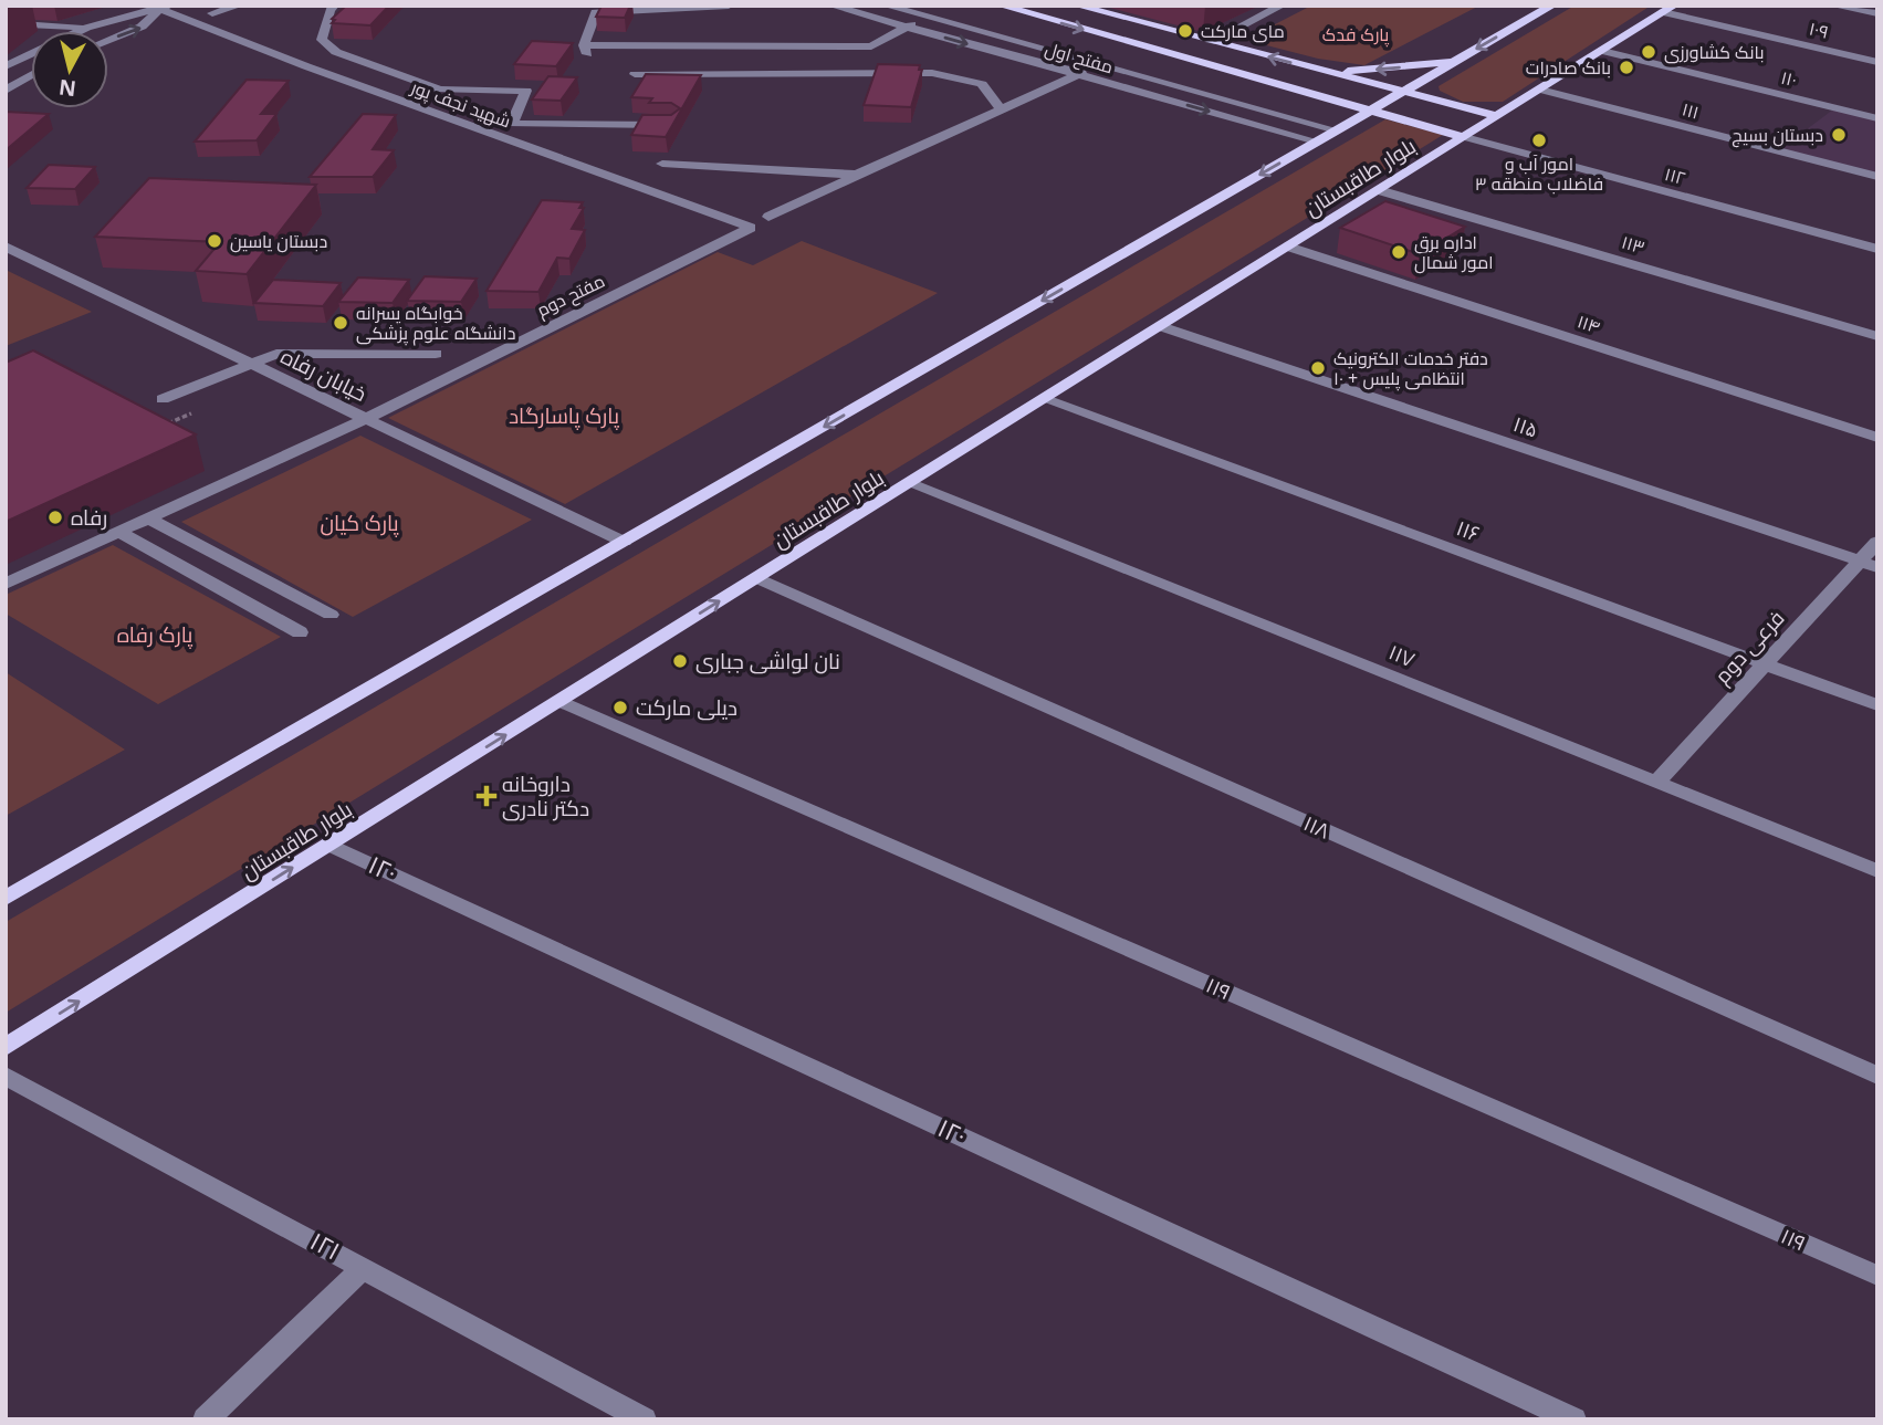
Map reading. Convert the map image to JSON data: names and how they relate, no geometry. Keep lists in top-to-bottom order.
{
  "streets": {
    "main road": ["بلوار طاقبستان"],
    "street": [
      "۱۰۹",
      "مفتح اول",
      "۱۱۰",
      "شهید نجف پور",
      "۱۱۱",
      "۱۱۲",
      "۱۱۳",
      "مفتح دوم",
      "۱۱۴",
      "خیابان رفاه",
      "۱۱۵",
      "۱۱۶",
      "فرعی دوم",
      "۱۱۷",
      "۱۱۸",
      "۱۲۰",
      "۱۱۹",
      "۱۲۱"
    ]
  },
  "crossings": [
    ["۱۰۹", "بلوار طاقبستان"],
    ["۱۱۰", "بلوار طاقبستان"],
    ["شهید نجف پور", "مفتح دوم"],
    ["۱۱۱", "بلوار طاقبستان"],
    ["۱۱۲", "بلوار طاقبستان"],
    ["بلوار طاقبستان", "۱۱۳"],
    ["بلوار طاقبستان", "۱۱۴"],
    ["بلوار طاقبستان", "۱۱۵"],
    ["بلوار طاقبستان", "۱۱۶"],
    ["بلوار طاقبستان", "۱۱۷"],
    ["بلوار طاقبستان", "۱۱۸"],
    ["بلوار طاقبستان", "۱۲۰"],
    ["بلوار طاقبستان", "۱۱۹"],
    ["مفتح دوم", "خیابان رفاه"],
    ["۱۱۵", "فرعی دوم"],
    ["۱۱۶", "فرعی دوم"],
    ["فرعی دوم", "۱۱۷"]
  ],
  "parks": [
    "پارک فدک",
    "پارک پاسارگاد",
    "پارک کیان",
    "پارک رفاه"
  ],
  "places": {
    "other": [
      "مای مارکت",
      "بانک کشاورزی",
      "بانک صادرات",
      "دبستان بسیج",
      "امور آب و فاضلاب منطقه ۳",
      "دبستان یاسین",
      "اداره برق امور شمال",
      "خوابگاه پسرانه دانشگاه علوم پزشکی",
      "دفتر خدمات الکترونیک انتظامی پلیس + ۱۰",
      "رفاه",
      "نان لواشی جباری",
      "دیلی مارکت"
    ],
    "health": ["داروخانه دکتر نادری"]
  },
  "north": "bottom"
}
